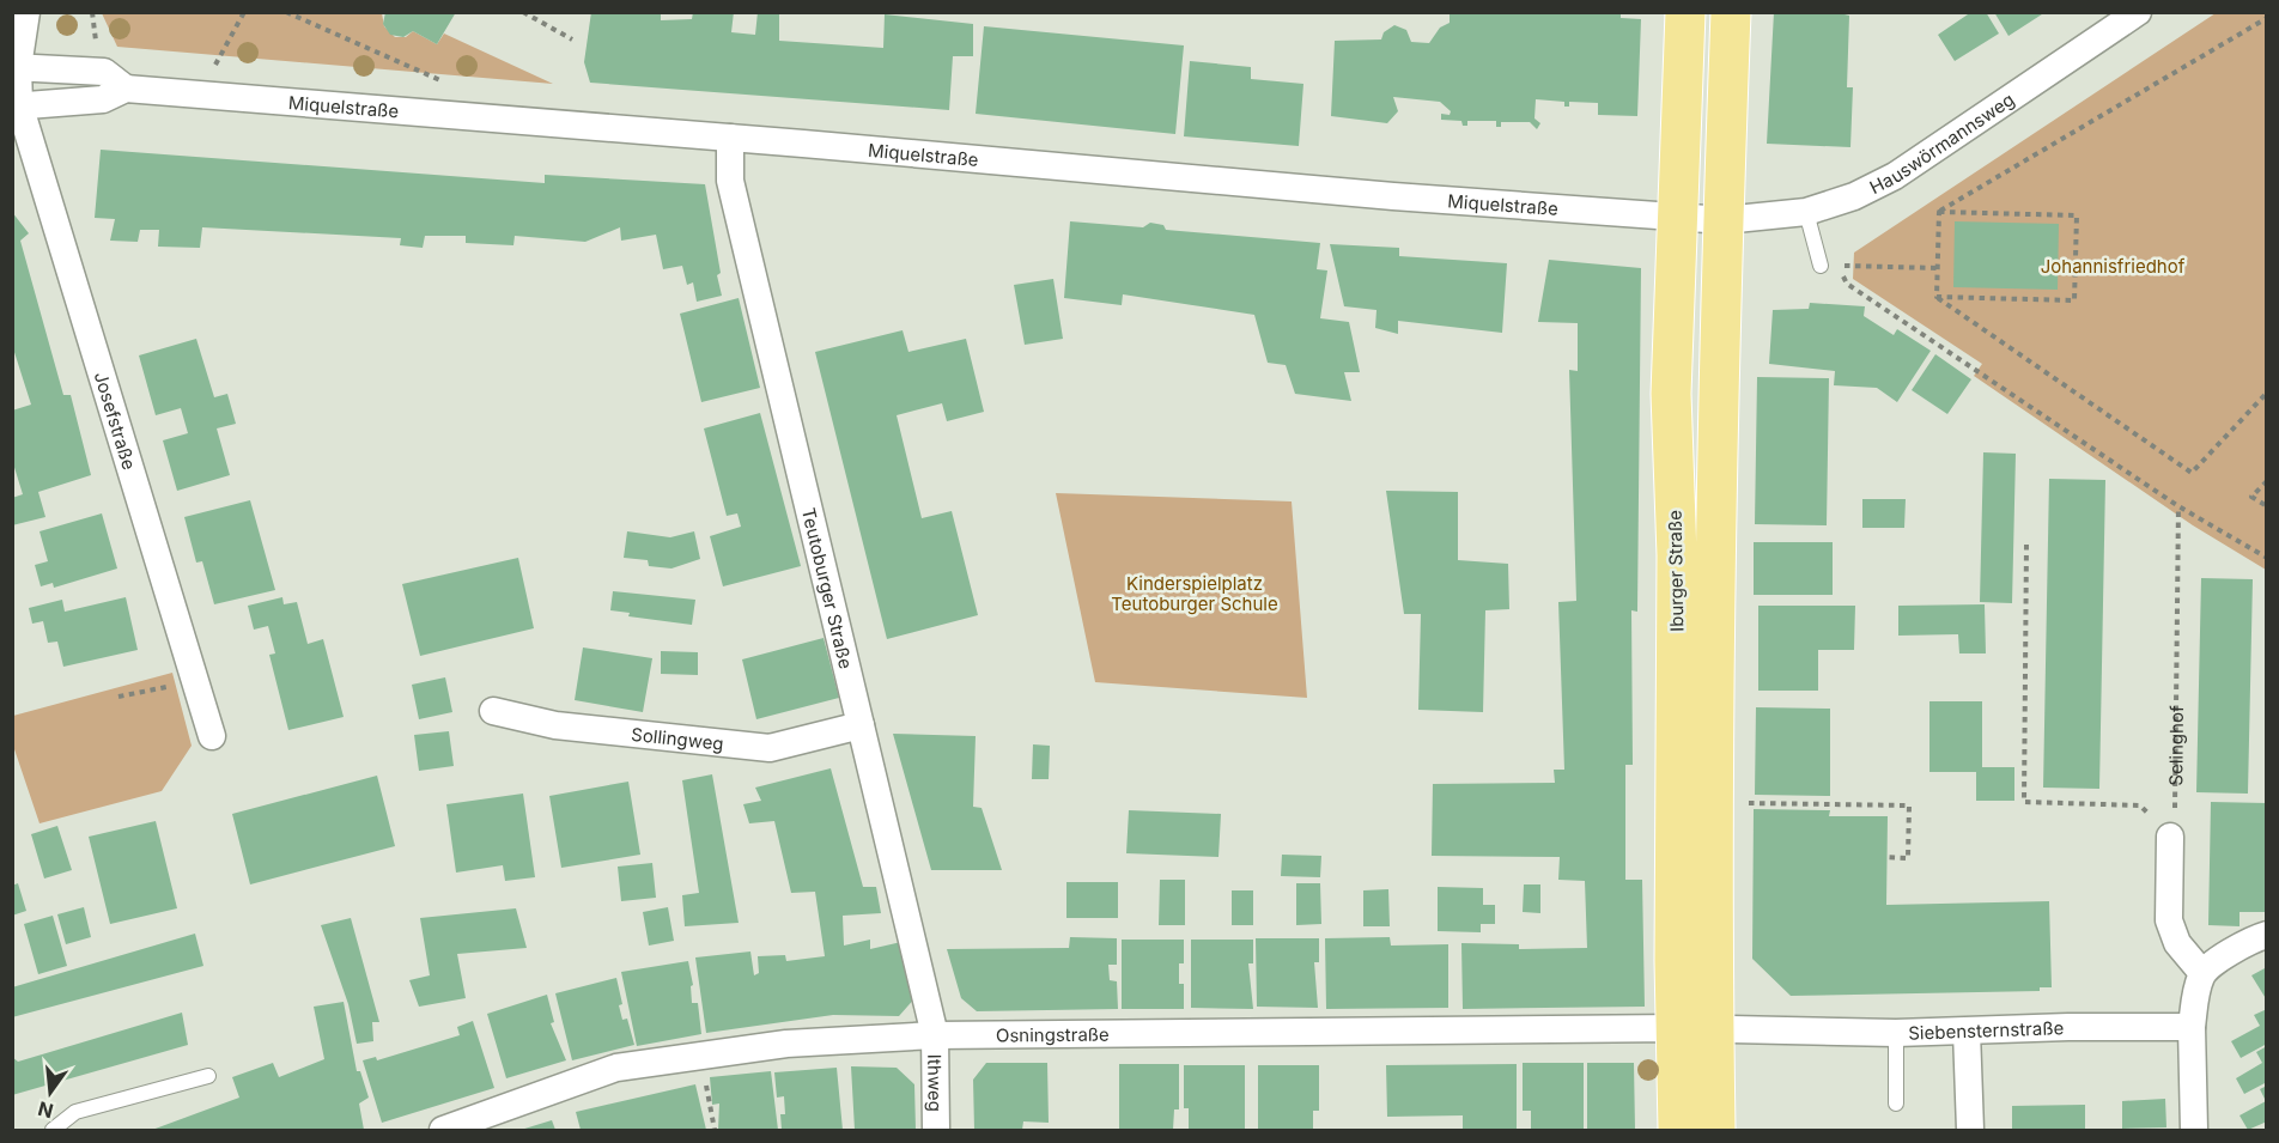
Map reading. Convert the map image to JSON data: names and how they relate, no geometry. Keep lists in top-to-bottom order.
{
  "streets": {
    "main road": ["Iburger Straße"],
    "street": [
      "Miquelstraße",
      "Hauswörmannsweg",
      "Josefstraße",
      "Teutoburger Straße",
      "Sollingweg",
      "Siebensternstraße",
      "Osningstraße",
      "Ithweg"
    ],
    "path": ["Selinghof"]
  },
  "crossings": [
    ["Miquelstraße", "Hauswörmannsweg"],
    ["Miquelstraße", "Josefstraße"],
    ["Miquelstraße", "Iburger Straße"],
    ["Miquelstraße", "Teutoburger Straße"],
    ["Hauswörmannsweg", "Iburger Straße"],
    ["Iburger Straße", "Siebensternstraße"],
    ["Iburger Straße", "Osningstraße"],
    ["Teutoburger Straße", "Sollingweg"],
    ["Teutoburger Straße", "Osningstraße"],
    ["Teutoburger Straße", "Ithweg"],
    ["Siebensternstraße", "Osningstraße"],
    ["Osningstraße", "Ithweg"]
  ],
  "parks": ["Johannisfriedhof", "Kinderspielplatz Teutoburger Schule"],
  "north": "bottom"
}
